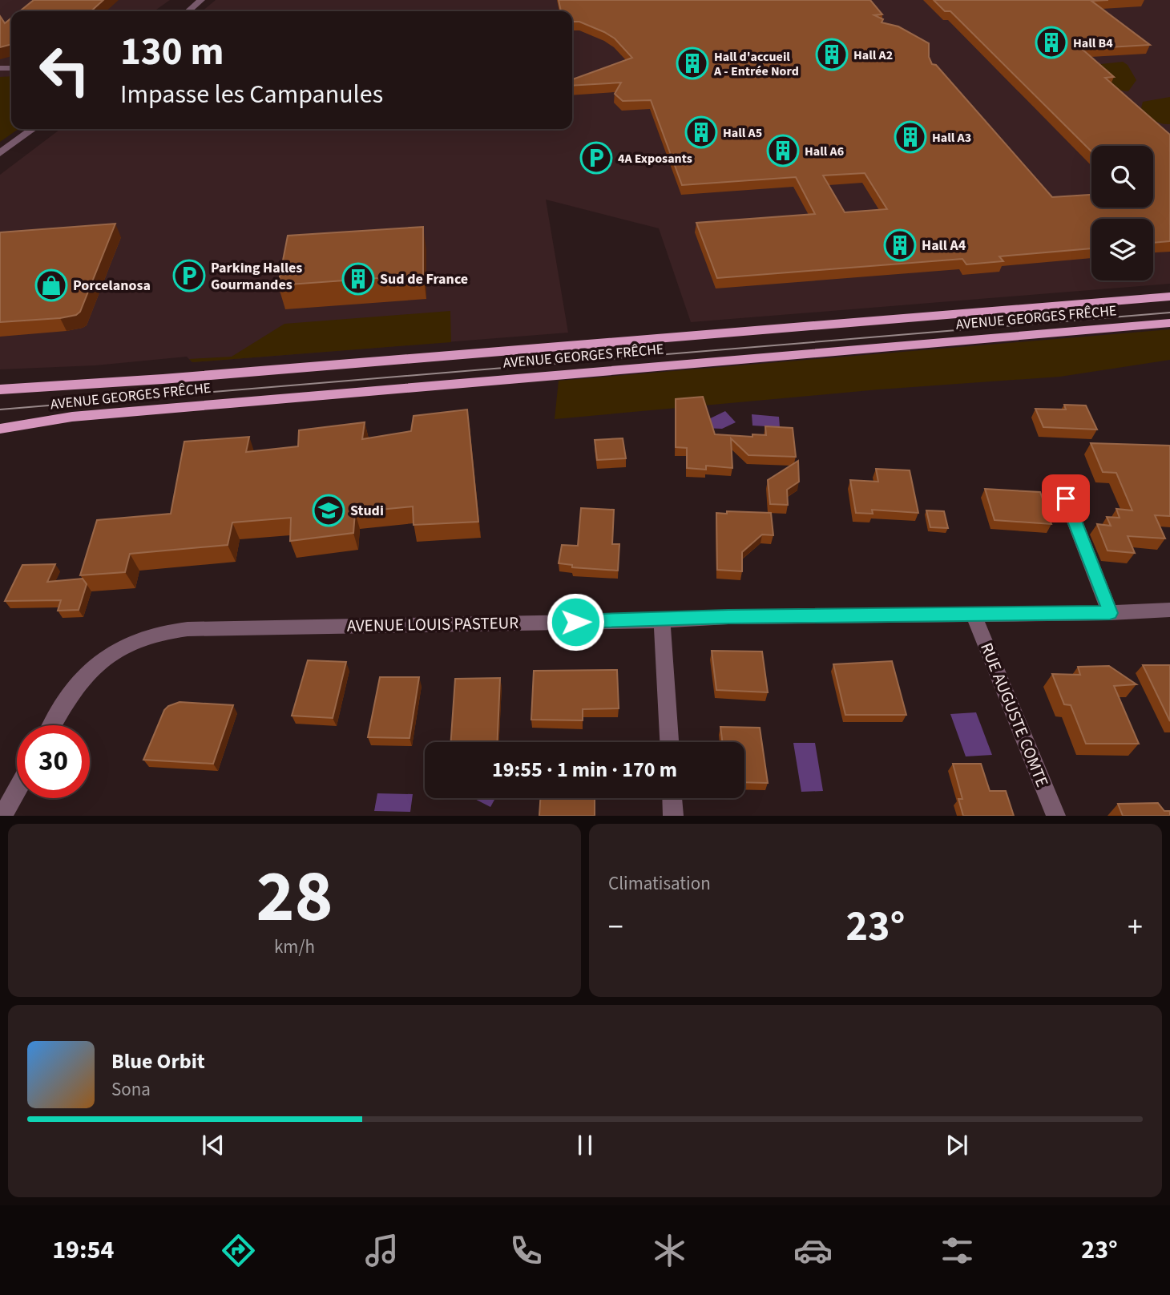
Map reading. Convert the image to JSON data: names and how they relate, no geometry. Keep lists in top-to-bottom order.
{
  "streets": {
    "main road": ["AVENUE GEORGES FRÊCHE"],
    "street": ["AVENUE LOUIS PASTEUR", "RUE AUGUSTE COMTE"]
  },
  "crossings": [
    ["AVENUE LOUIS PASTEUR", "RUE AUGUSTE COMTE"]
  ],
  "places": {
    "building": [
      "Hall B4",
      "Hall A2",
      "Hall d'accueil A - Entrée Nord",
      "Hall A5",
      "Hall A3",
      "Hall A6",
      "Hall A4",
      "Sud de France"
    ],
    "parking": ["4A Exposants", "Parking Halles Gourmandes"],
    "shop": ["Porcelanosa"],
    "school or university": ["Studi"]
  },
  "page": {
    "turn": ["130 m", "Impasse les Campanules"],
    "limit": "30",
    "trip": "19:55 · 1 min · 170 m",
    "tile": [
      ["28", "km/h"],
      "Climatisation"
    ],
    "heat": ["−", "23°", "+"],
    "song": ["Blue Orbit", "Sona"],
    "tabs": ["19:54", "23°"]
  }
}
